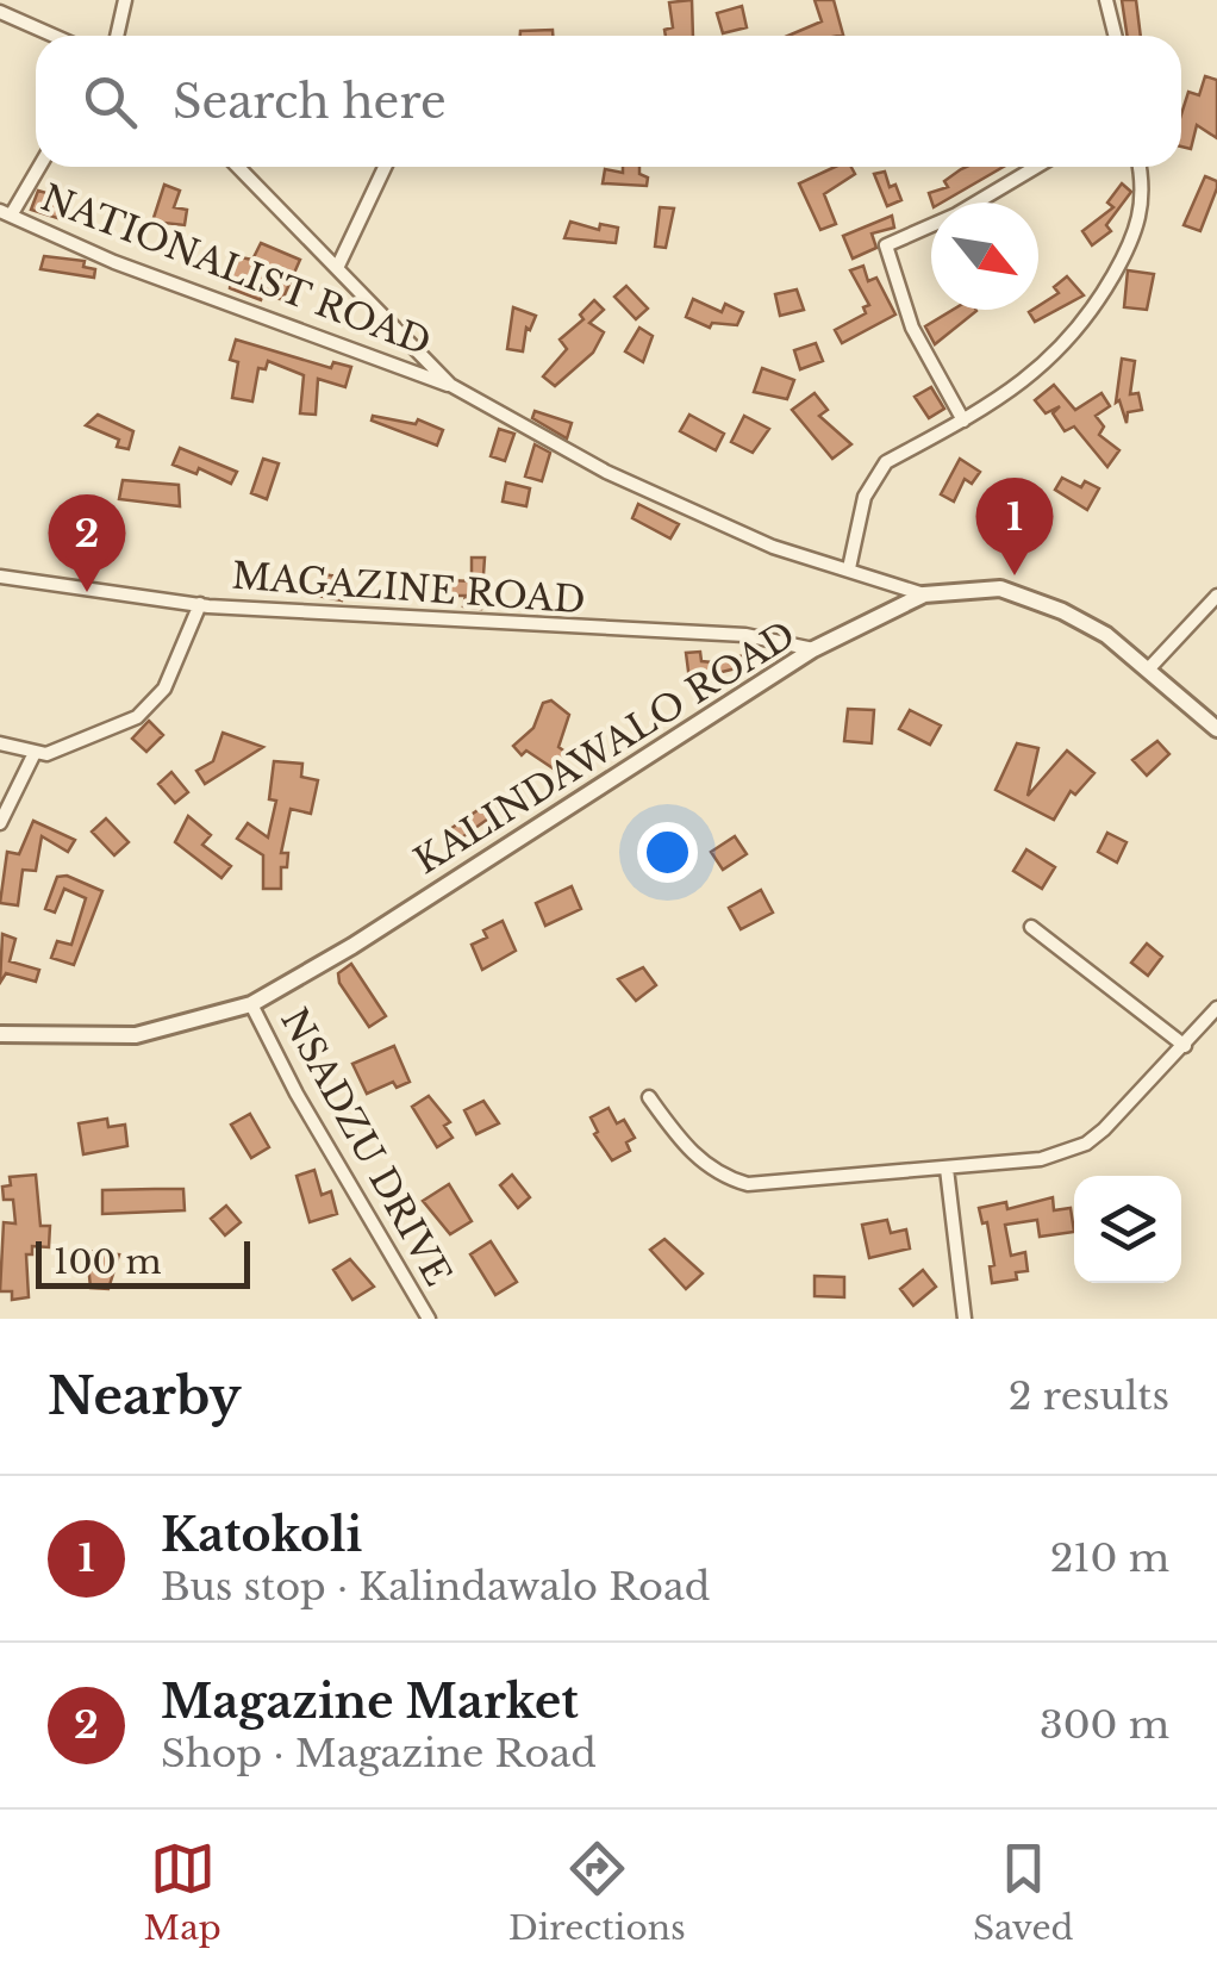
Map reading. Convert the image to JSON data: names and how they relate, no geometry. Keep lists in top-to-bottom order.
{
  "streets": {
    "street": [
      "NATIONALIST ROAD",
      "MAGAZINE ROAD",
      "KALINDAWALO ROAD",
      "NSADZU DRIVE"
    ]
  },
  "crossings": [
    ["MAGAZINE ROAD", "KALINDAWALO ROAD"],
    ["KALINDAWALO ROAD", "NSADZU DRIVE"]
  ],
  "scale_bar": "100 m",
  "north": "bottom right",
  "page": {
    "search": "Search here",
    "pins": ["1", "2"],
    "scale": "100 m",
    "heading": ["Nearby", "2 results"],
    "list": [
      {
        "mark": "1",
        "name": "Katokoli",
        "note": "Bus stop · Kalindawalo Road",
        "value": "210 m"
      },
      {
        "mark": "2",
        "name": "Magazine Market",
        "note": "Shop · Magazine Road",
        "value": "300 m"
      }
    ],
    "nav": ["Map", "Directions", "Saved"]
  }
}
